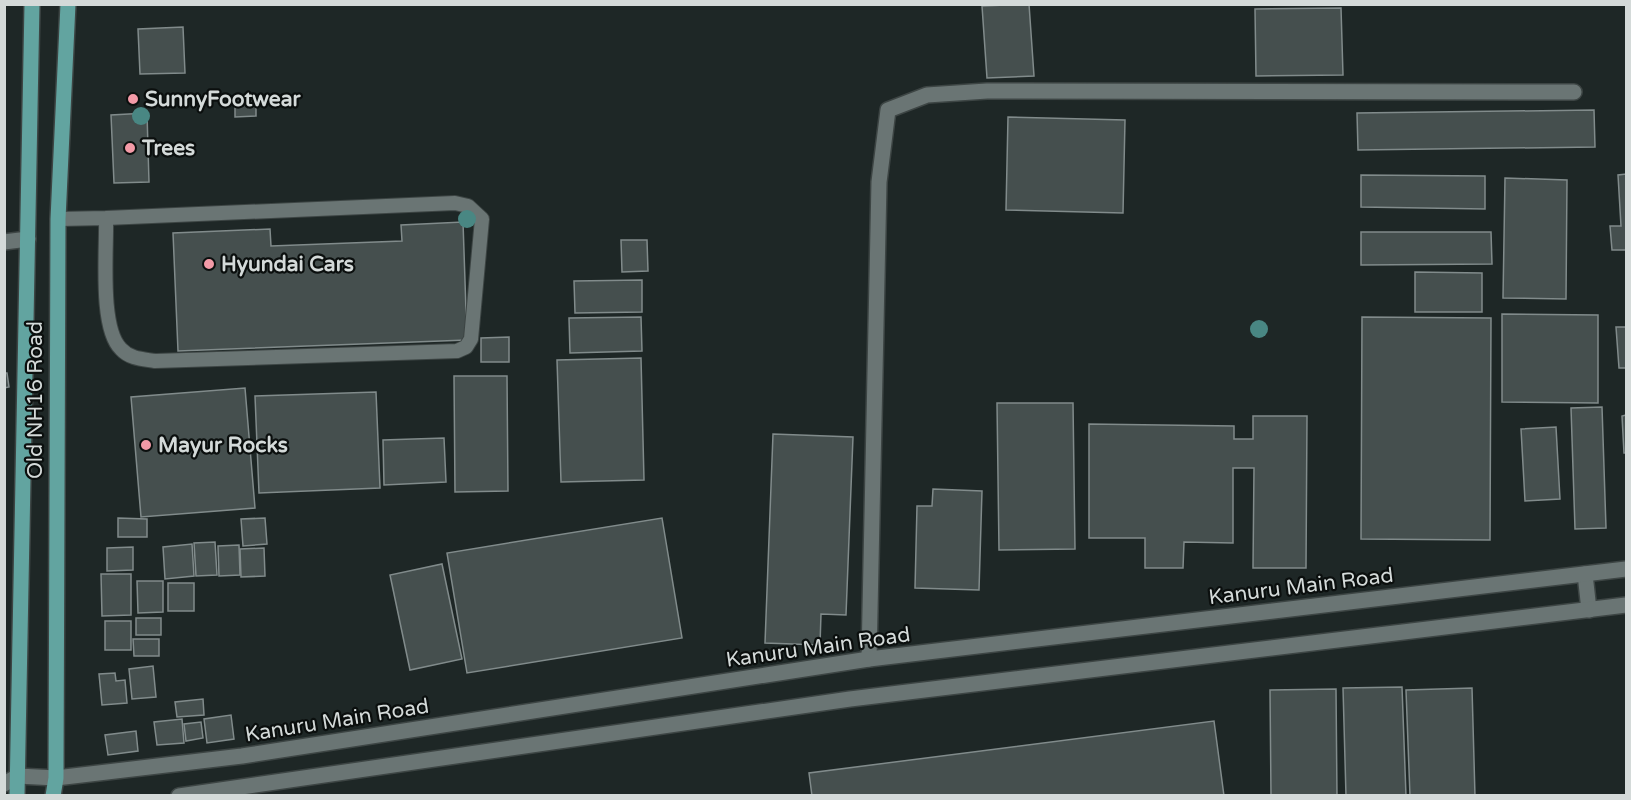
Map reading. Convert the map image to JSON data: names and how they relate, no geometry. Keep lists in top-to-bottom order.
{
  "streets": {
    "main road": ["Old NH16 Road", "Kanuru Main Road"]
  },
  "crossings": [
    ["Old NH16 Road", "Kanuru Main Road"]
  ],
  "places": [
    "SunnyFootwear",
    "Trees",
    "Hyundai Cars",
    "Mayur Rocks"
  ]
}
